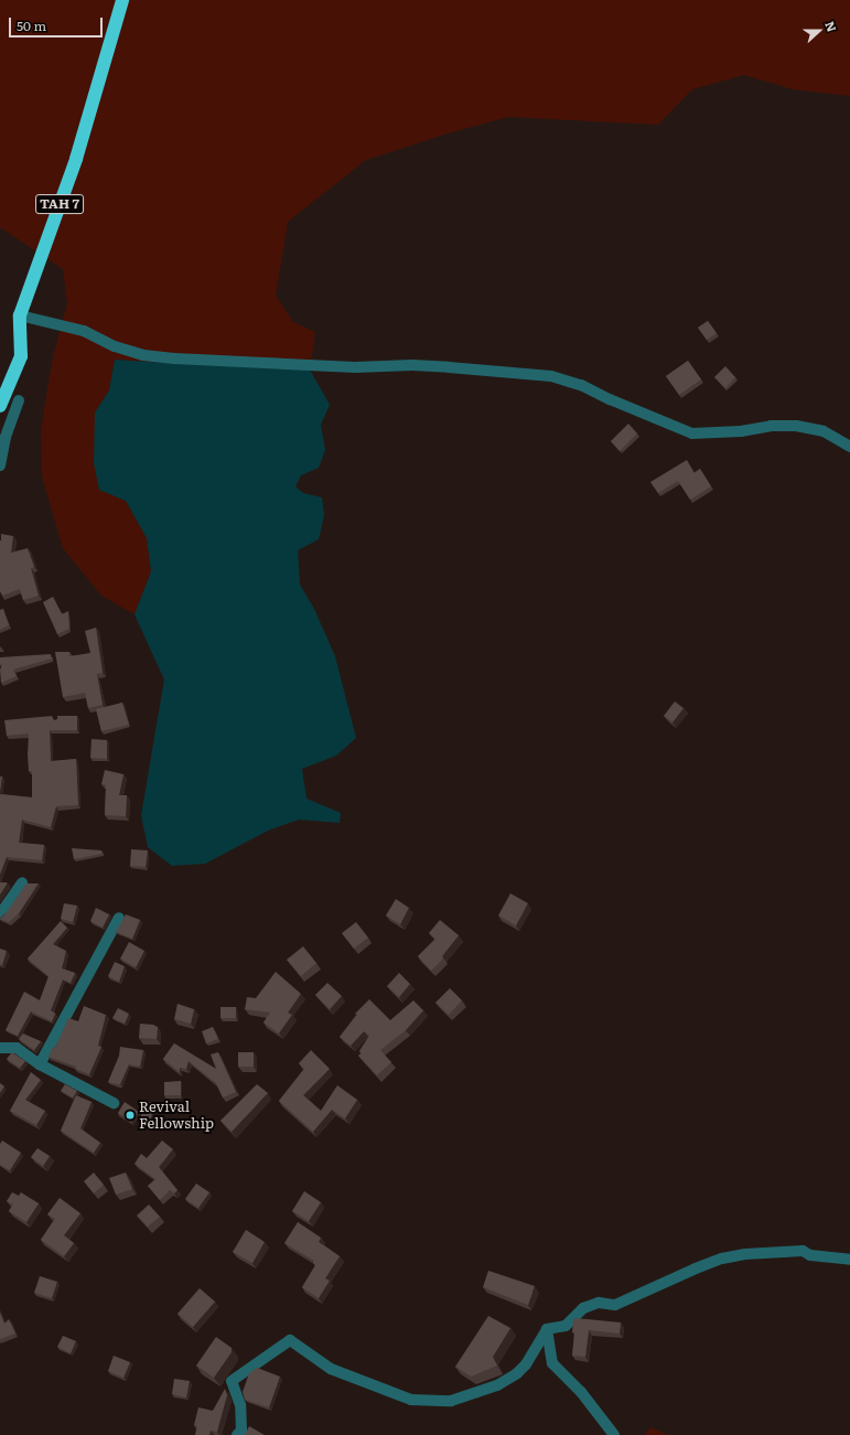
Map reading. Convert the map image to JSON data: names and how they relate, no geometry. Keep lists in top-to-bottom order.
{
  "streets": {
    "highway": ["TAH 7"]
  },
  "places": ["Revival Fellowship"],
  "scale_bar": "50 m",
  "north": "right"
}
